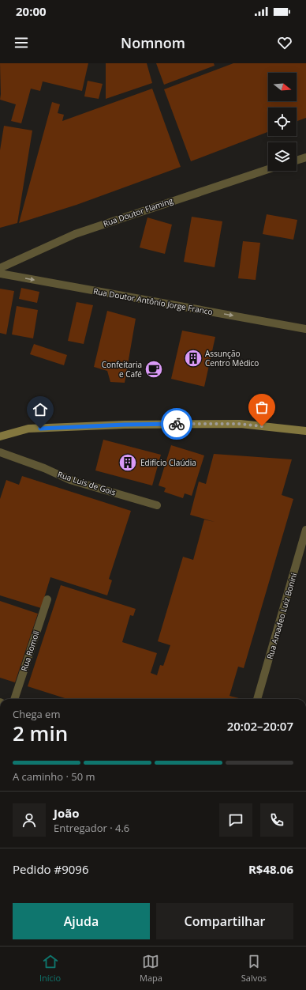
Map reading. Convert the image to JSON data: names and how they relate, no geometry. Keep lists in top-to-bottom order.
{
  "streets": {
    "street": [
      "Rua Doutor Flaming",
      "Rua Doutor Antônio Jorge Franco",
      "Rua Luis de Gois",
      "Rua Amadeo Luiz Bonini",
      "Rua Romoli"
    ]
  },
  "one_way": ["Rua Doutor Antônio Jorge Franco"],
  "places": {
    "building": ["Assunção Centro Médico", "Edifício Claúdia"],
    "cafe": ["Confeitaria e Café"]
  },
  "north": "right",
  "page": {
    "status": "20:00",
    "header": "Nomnom",
    "heading": ["2 min", "Chega em", "20:02–20:07"],
    "panel": [
      "João",
      "Entregador · 4.6",
      "Pedido #9096",
      "R$48.06"
    ],
    "bar": "A caminho · 50 m",
    "buttons": ["Ajuda", "Compartilhar"],
    "tabs": ["Início", "Mapa", "Salvos"]
  }
}
